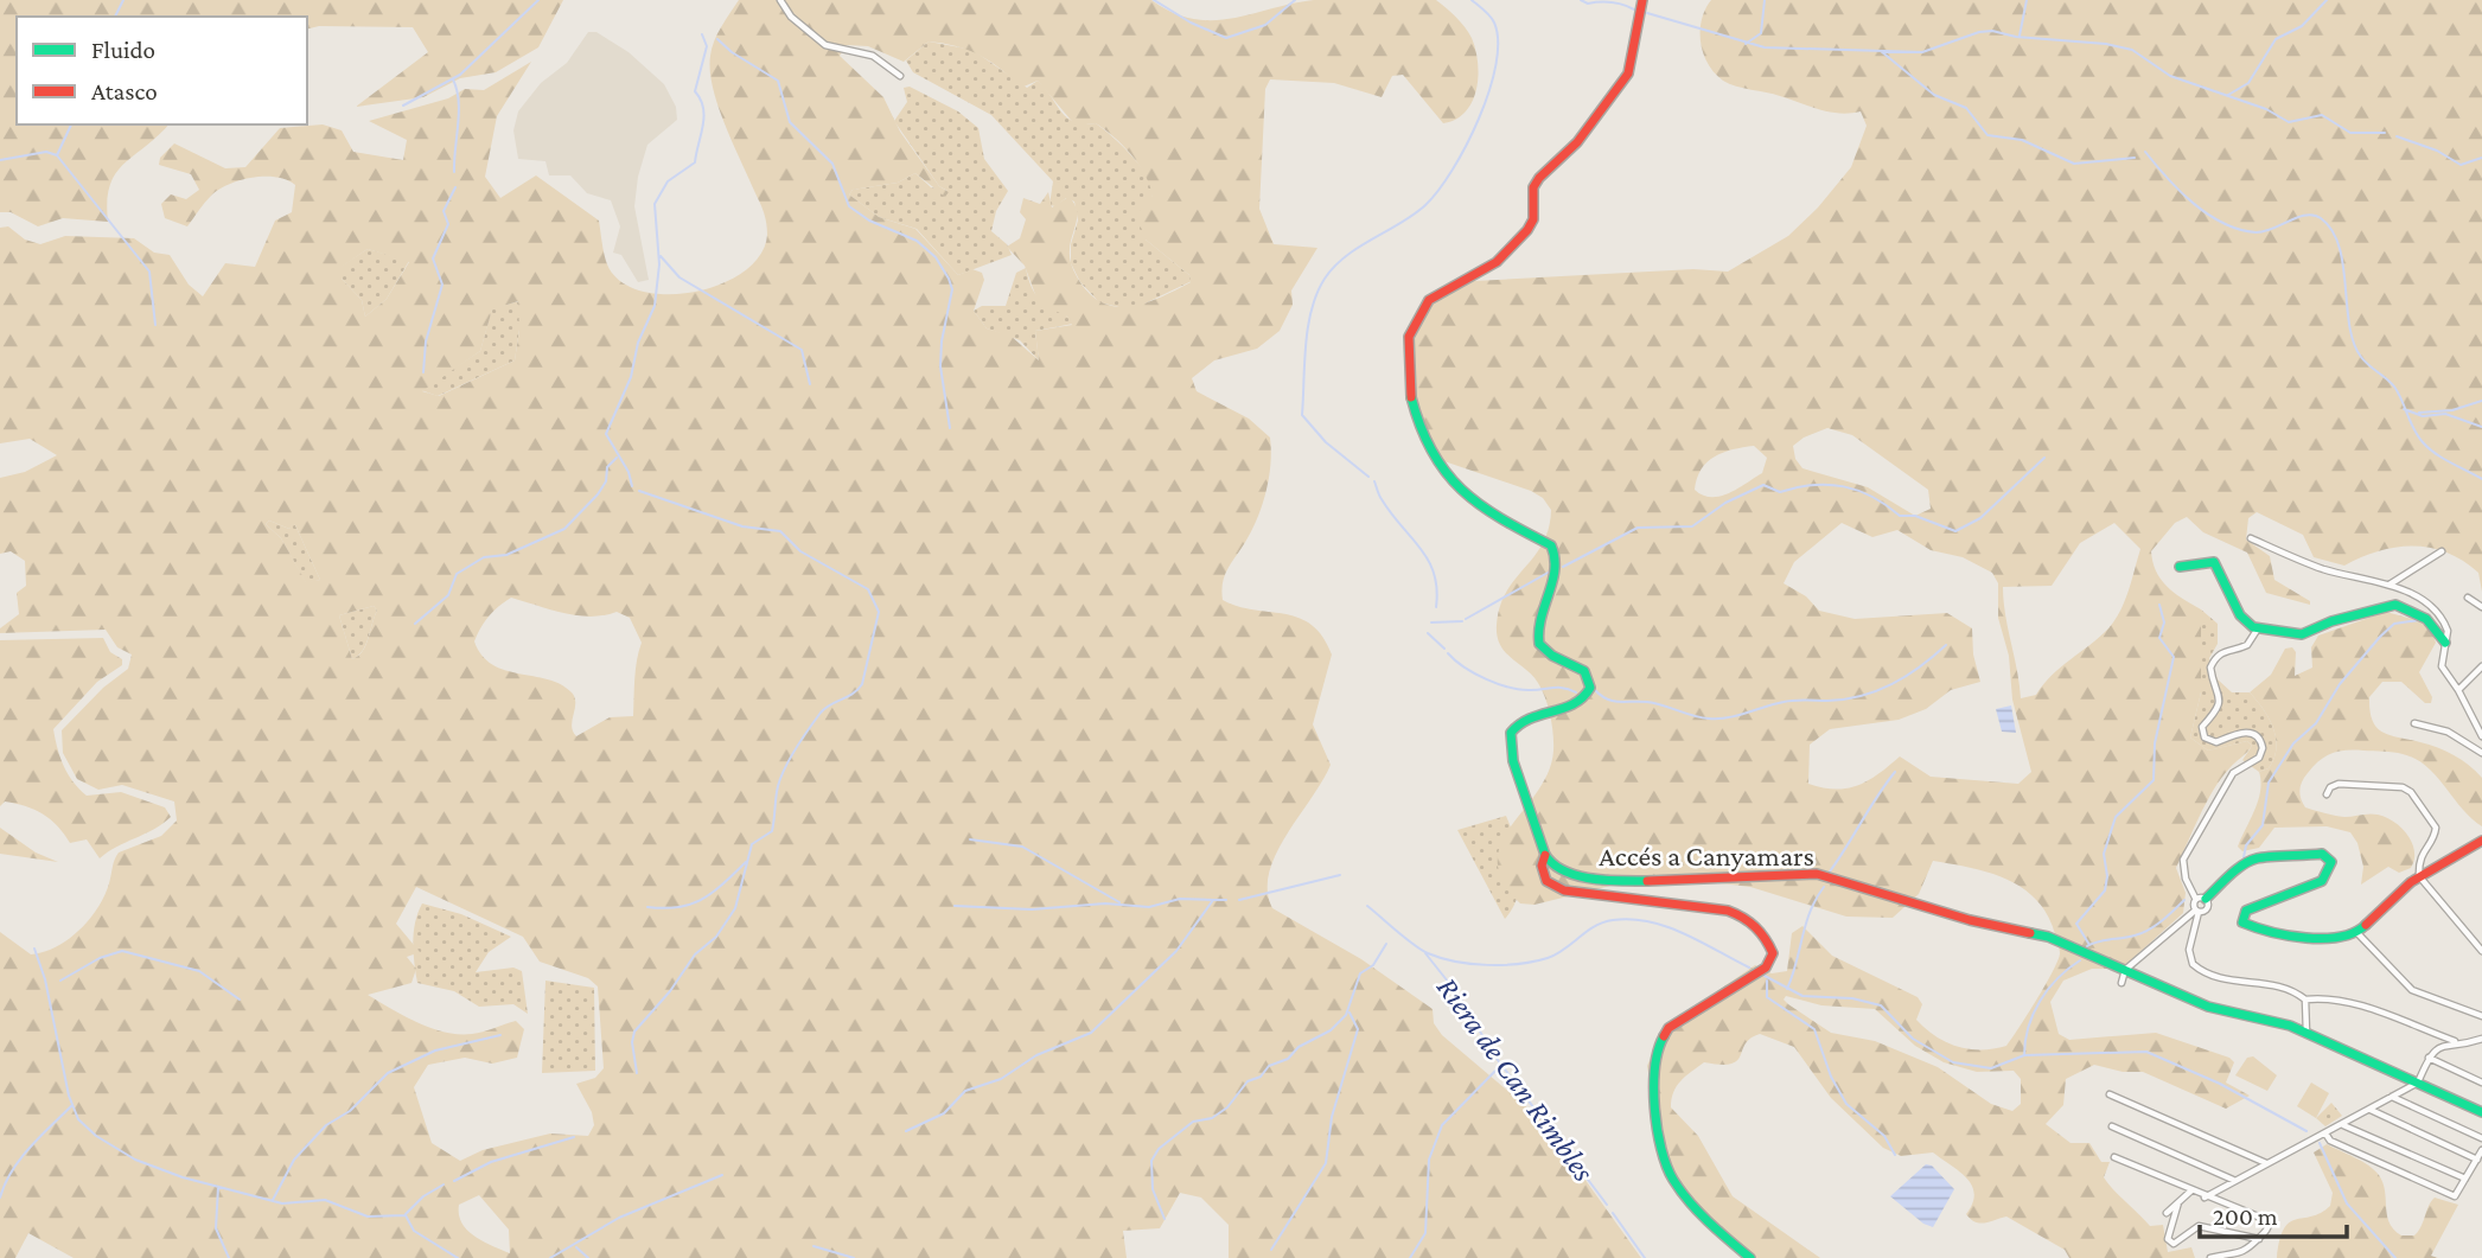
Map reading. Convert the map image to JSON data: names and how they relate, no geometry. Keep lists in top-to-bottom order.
{
  "streets": {
    "street": ["Accés a Canyamars"]
  },
  "water": ["Riera de Can Rimbles"],
  "legend": ["Fluido", "Atasco"],
  "scale_bar": "200 m"
}
